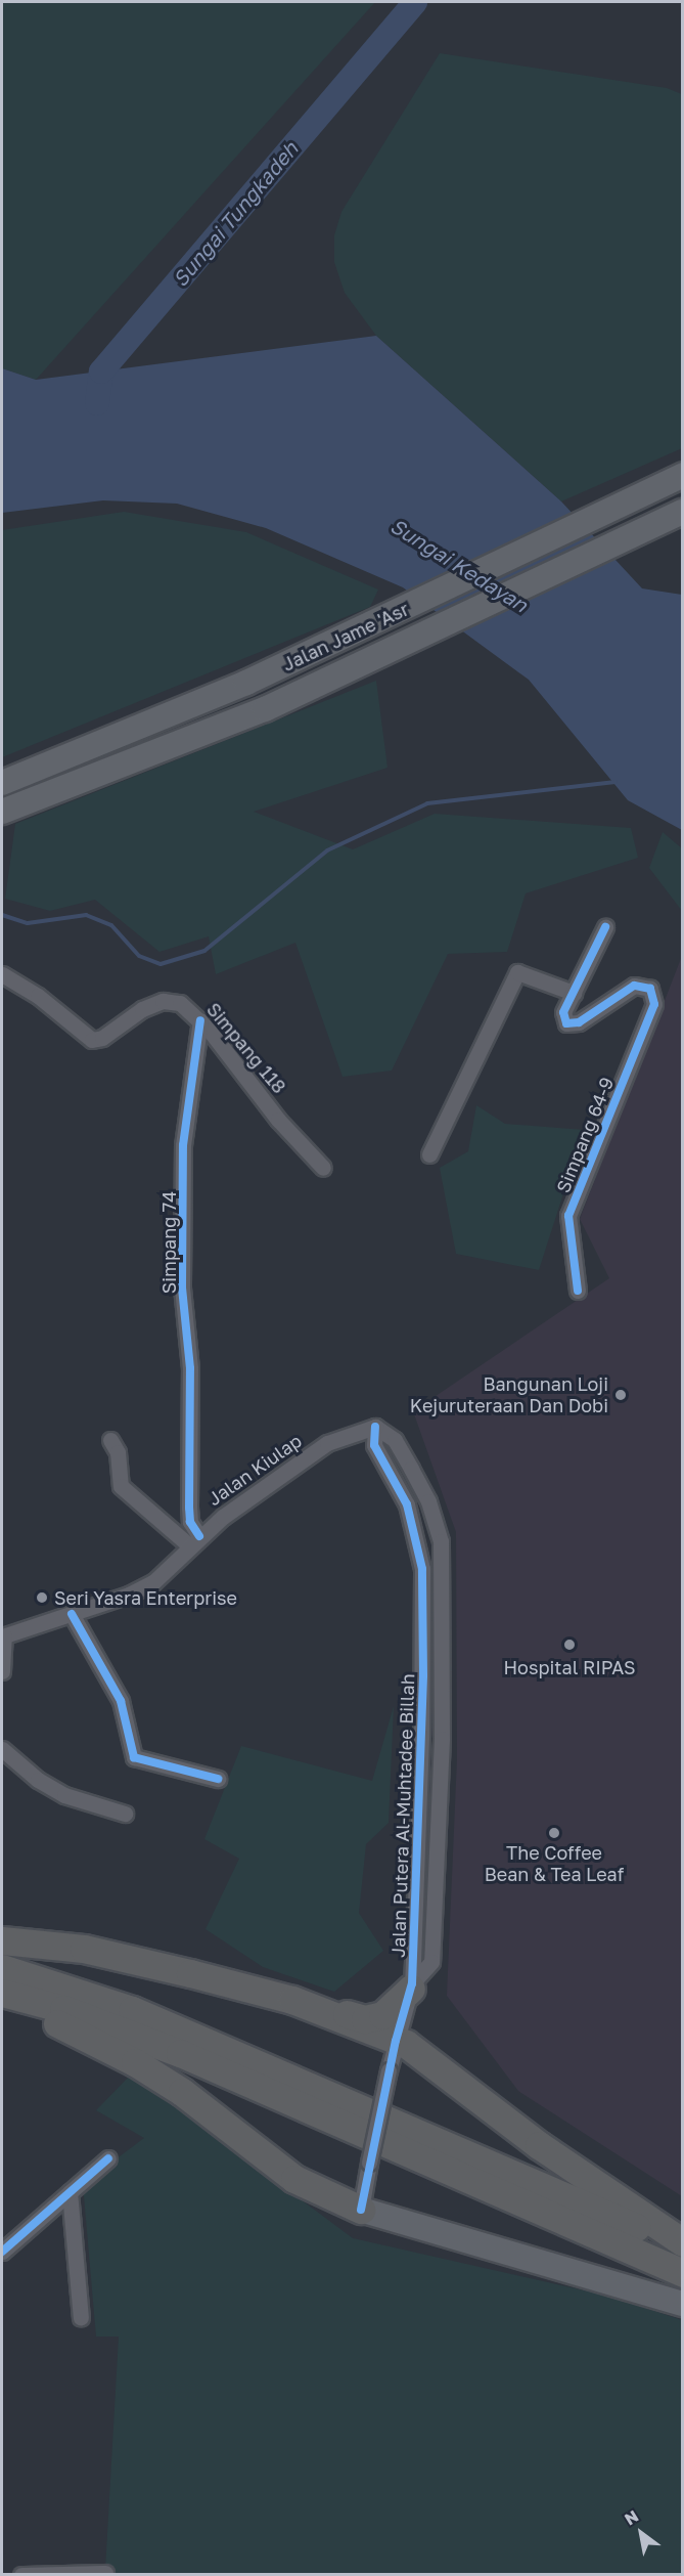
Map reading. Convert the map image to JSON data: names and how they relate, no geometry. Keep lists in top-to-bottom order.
{
  "streets": {
    "main road": ["Jalan Jame 'Asr"],
    "street": [
      "Simpang 118",
      "Simpang 64-9",
      "Simpang 74",
      "Jalan Kiulap",
      "Jalan Putera Al-Muhtadee Billah"
    ]
  },
  "crossings": [
    ["Simpang 118", "Simpang 74"],
    ["Simpang 74", "Jalan Kiulap"],
    ["Jalan Kiulap", "Jalan Putera Al-Muhtadee Billah"]
  ],
  "water": ["Sungai Tungkadeh", "Sungai Kedayan"],
  "places": [
    "Bangunan Loji Kejuruteraan Dan Dobi",
    "Seri Yasra Enterprise",
    "Hospital RIPAS",
    "The Coffee Bean & Tea Leaf"
  ],
  "north": "top left"
}
